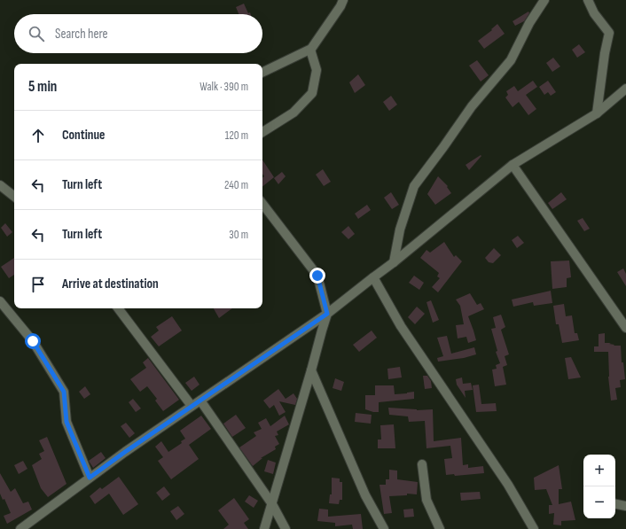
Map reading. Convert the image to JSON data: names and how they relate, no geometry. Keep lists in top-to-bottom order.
{
  "page": {
    "search": "Search here",
    "heading": ["5 min", "Walk · 390 m"],
    "list": [
      ["Continue", "120 m"],
      ["Turn left", "240 m"],
      ["Turn left", "30 m"],
      "Arrive at destination"
    ],
    "map_buttons": ["+", "−"]
  }
}
